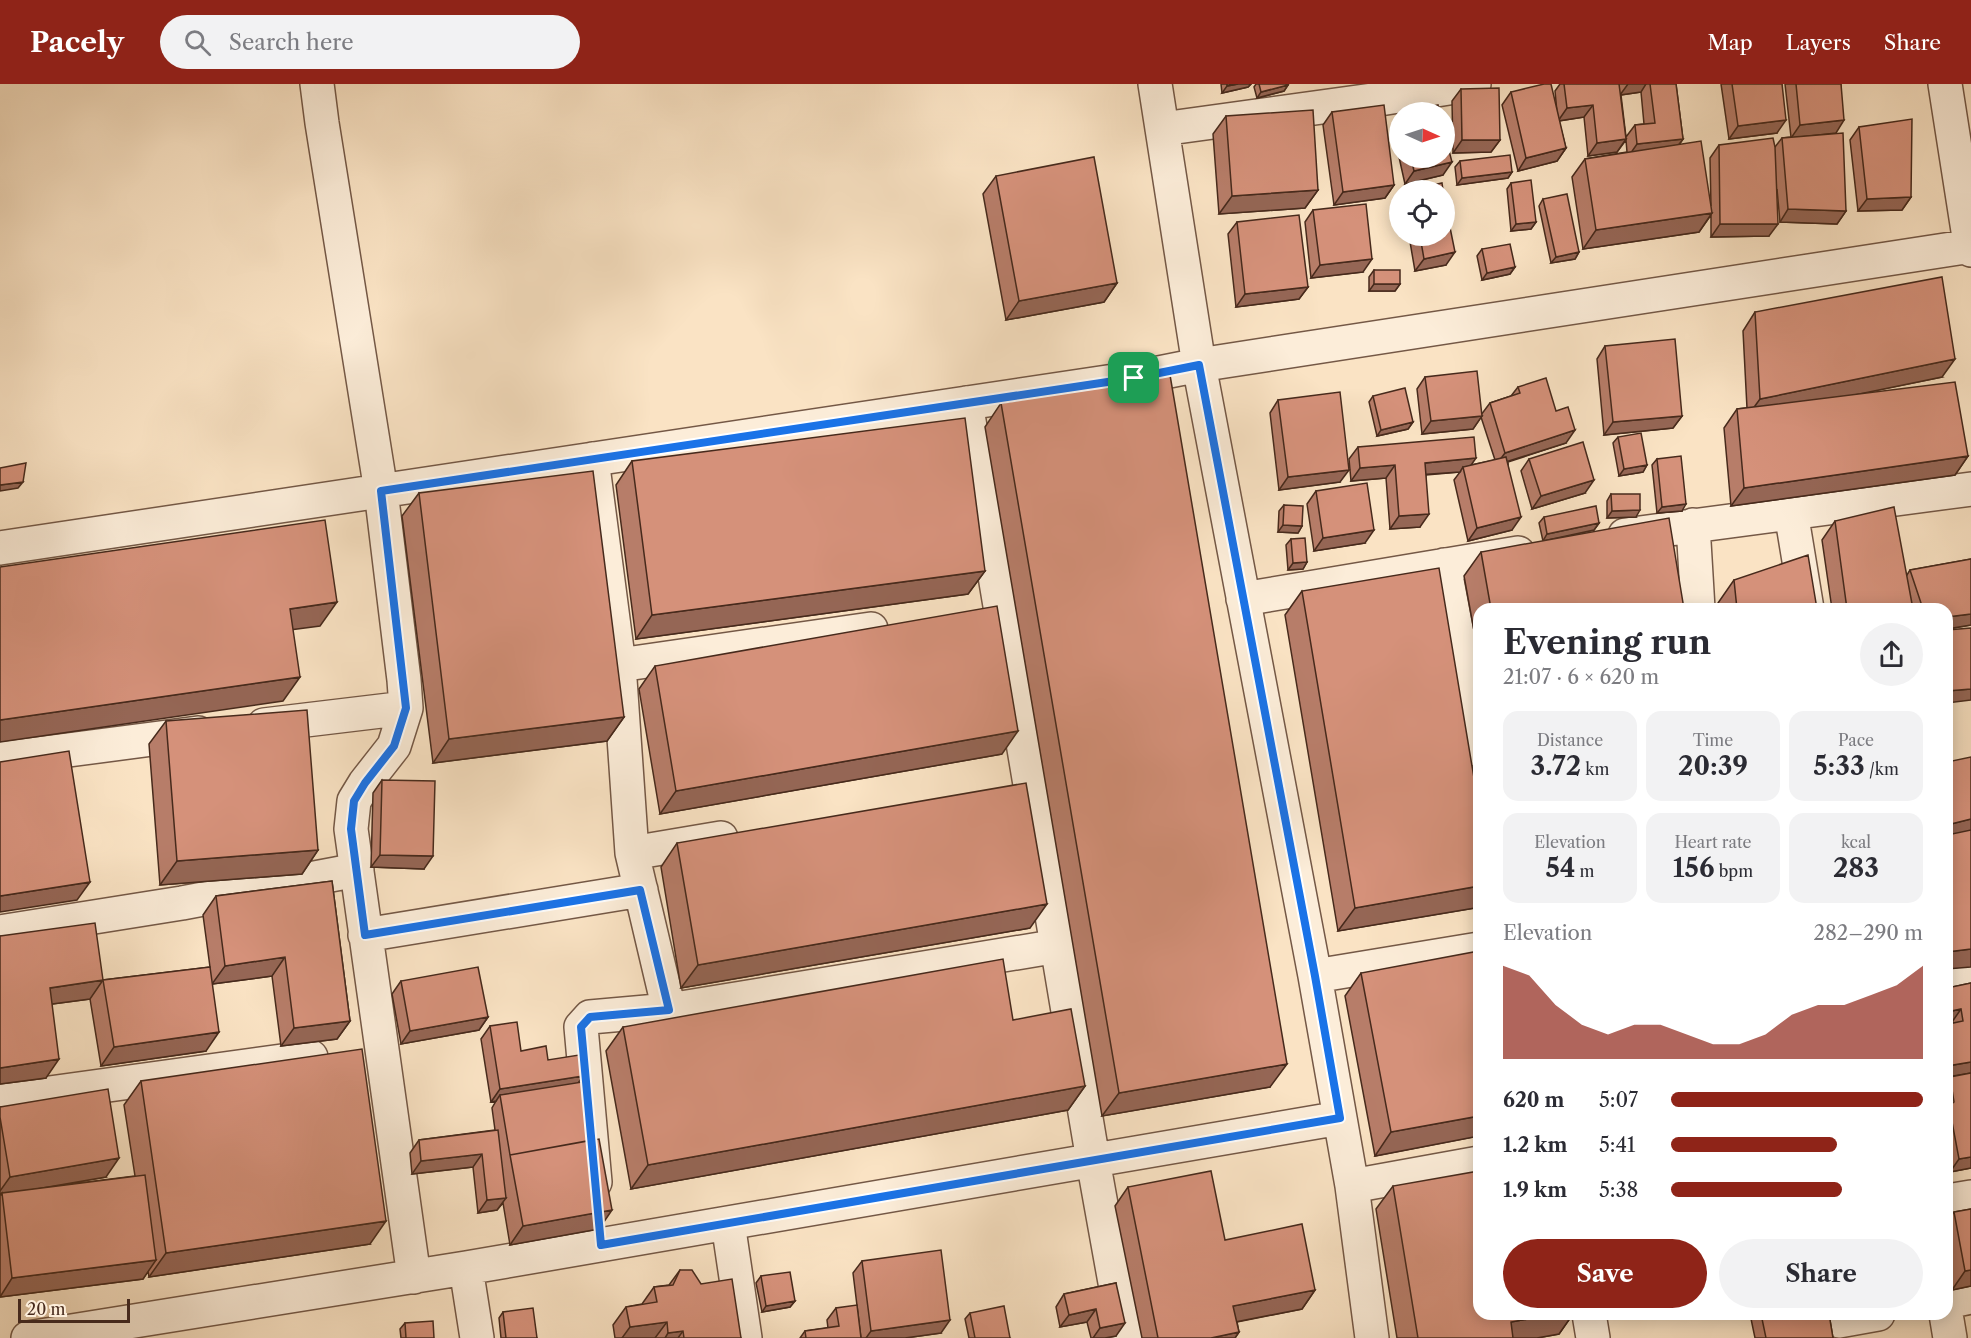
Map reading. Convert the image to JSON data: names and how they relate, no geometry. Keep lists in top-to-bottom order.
{
  "scale_bar": "20 m",
  "north": "right",
  "page": {
    "header": "Pacely",
    "search": "Search here",
    "nav": ["Map", "Layers", "Share"],
    "heading": ["Evening run", "21:07 · 6 × 620 m"],
    "stats": [
      ["Distance", "3.72 km"],
      ["Time", "20:39"],
      ["Pace", "5:33 /km"],
      ["Elevation", "54 m"],
      ["Heart rate", "156 bpm"],
      ["kcal", "283"]
    ],
    "chart": ["Elevation", "282–290 m"],
    "list": [
      {
        "name": "620 m",
        "note": "5:07"
      },
      {
        "name": "1.2 km",
        "note": "5:41"
      },
      {
        "name": "1.9 km",
        "note": "5:38"
      }
    ],
    "buttons": ["Save", "Share"],
    "scale": "20 m"
  }
}
